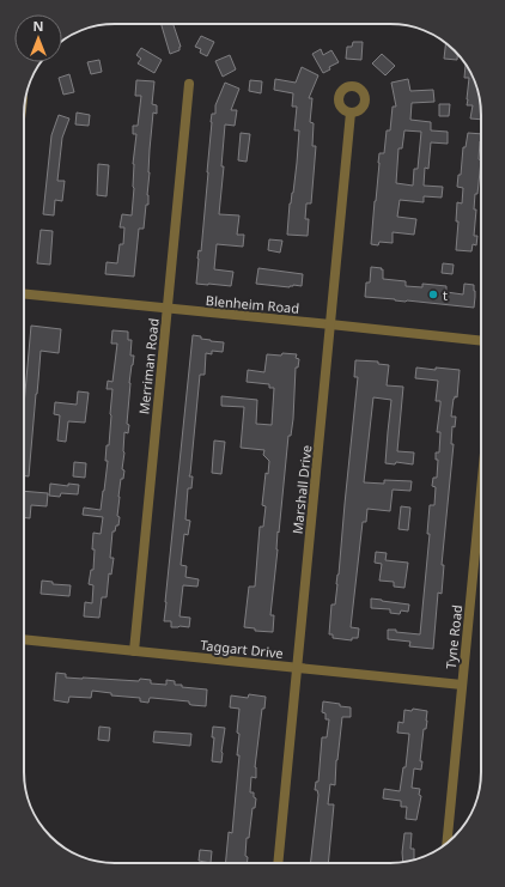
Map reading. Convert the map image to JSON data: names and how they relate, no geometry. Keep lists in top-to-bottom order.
{
  "streets": {
    "street": [
      "Blenheim Road",
      "Merriman Road",
      "Marshall Drive",
      "Tyne Road",
      "Taggart Drive"
    ]
  },
  "crossings": [
    ["Blenheim Road", "Merriman Road"],
    ["Blenheim Road", "Marshall Drive"],
    ["Merriman Road", "Taggart Drive"],
    ["Marshall Drive", "Taggart Drive"],
    ["Tyne Road", "Taggart Drive"]
  ],
  "places": ["t"],
  "north": "top"
}
